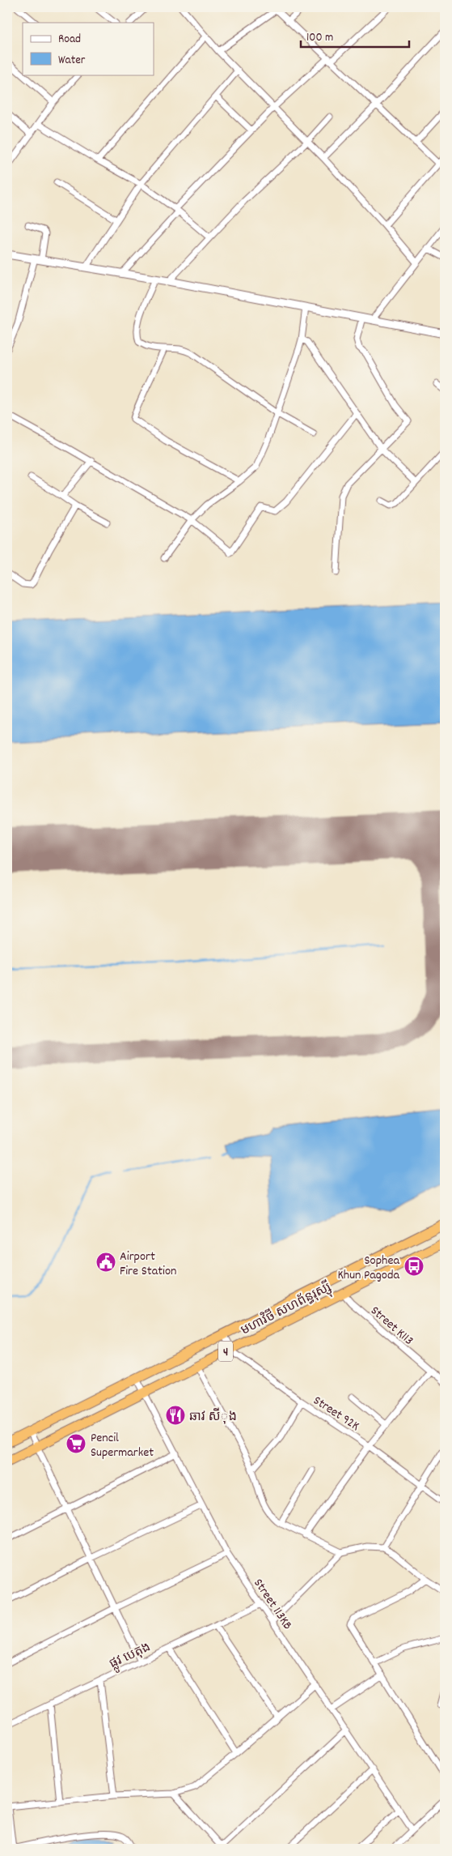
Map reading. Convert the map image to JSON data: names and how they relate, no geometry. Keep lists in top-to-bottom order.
{
  "streets": {
    "highway": ["មហាវិថី សហព័ន្ធរុស្ស៊ី", "4"],
    "street": [
      "Street K113",
      "Street 92K",
      "Street 113KB",
      "ផ្លូវ បេតុង"
    ]
  },
  "crossings": [
    ["មហាវិថី សហព័ន្ធរុស្ស៊ី", "Street K113"],
    ["មហាវិថី សហព័ន្ធរុស្ស៊ី", "Street 92K"],
    ["មហាវិថី សហព័ន្ធរុស្ស៊ី", "Street 113KB"],
    ["Street 113KB", "ផ្លូវ បេតុង"]
  ],
  "places": {
    "public building": ["Airport Fire Station"],
    "bus stop": ["Sophea Khun Pagoda"],
    "restaurant": ["ឆាវ សីុង"],
    "supermarket": ["Pencil Supermarket"]
  },
  "legend": ["Road", "Water"],
  "scale_bar": "100 m"
}
